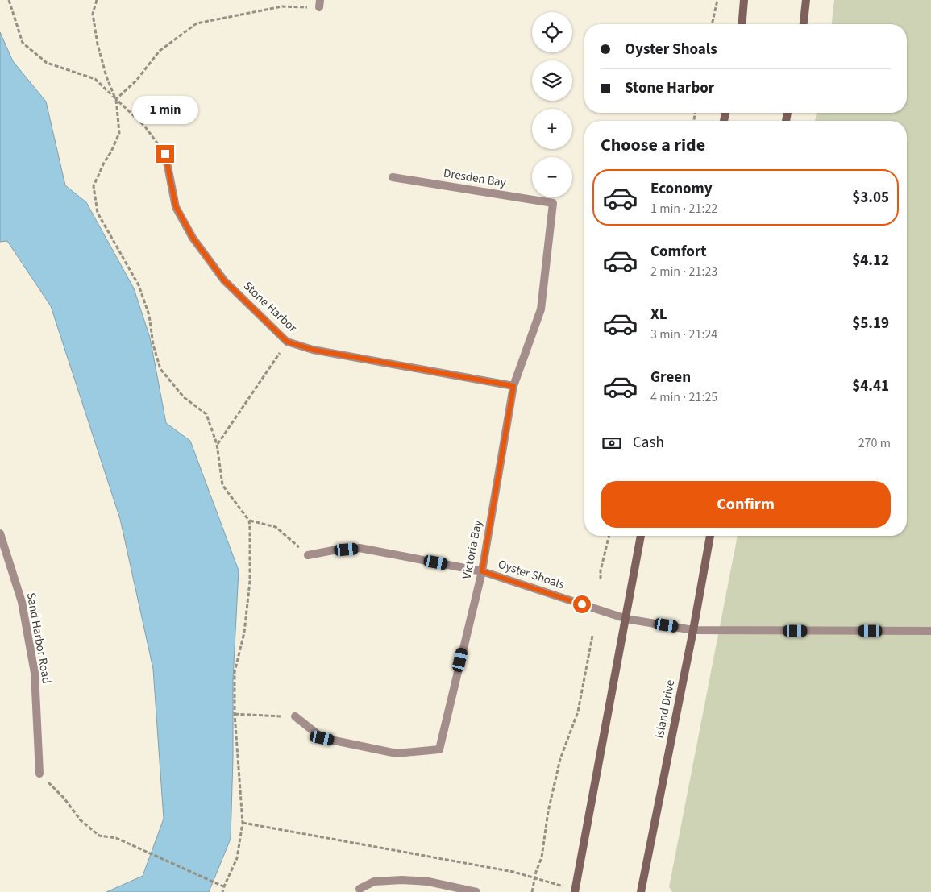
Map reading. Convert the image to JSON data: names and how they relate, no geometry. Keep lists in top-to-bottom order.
{
  "streets": {
    "main road": ["Island Drive"],
    "street": [
      "Dresden Bay",
      "Stone Harbor",
      "Victoria Bay",
      "Oyster Shoals",
      "Sand Harbor Road"
    ]
  },
  "crossings": [
    ["Dresden Bay", "Victoria Bay"],
    ["Stone Harbor", "Victoria Bay"],
    ["Victoria Bay", "Oyster Shoals"],
    ["Oyster Shoals", "Island Drive"]
  ],
  "page": {
    "map_buttons": ["+", "−"],
    "banner": ["Oyster Shoals", "Stone Harbor"],
    "bubble": "1 min",
    "heading": "Choose a ride",
    "list": [
      {
        "name": "Economy",
        "note": "1 min · 21:22",
        "value": "$3.05"
      },
      {
        "name": "Comfort",
        "note": "2 min · 21:23",
        "value": "$4.12"
      },
      {
        "name": "XL",
        "note": "3 min · 21:24",
        "value": "$5.19"
      },
      {
        "name": "Green",
        "note": "4 min · 21:25",
        "value": "$4.41"
      }
    ],
    "pay": ["Cash", "270 m"],
    "buttons": "Confirm"
  }
}
